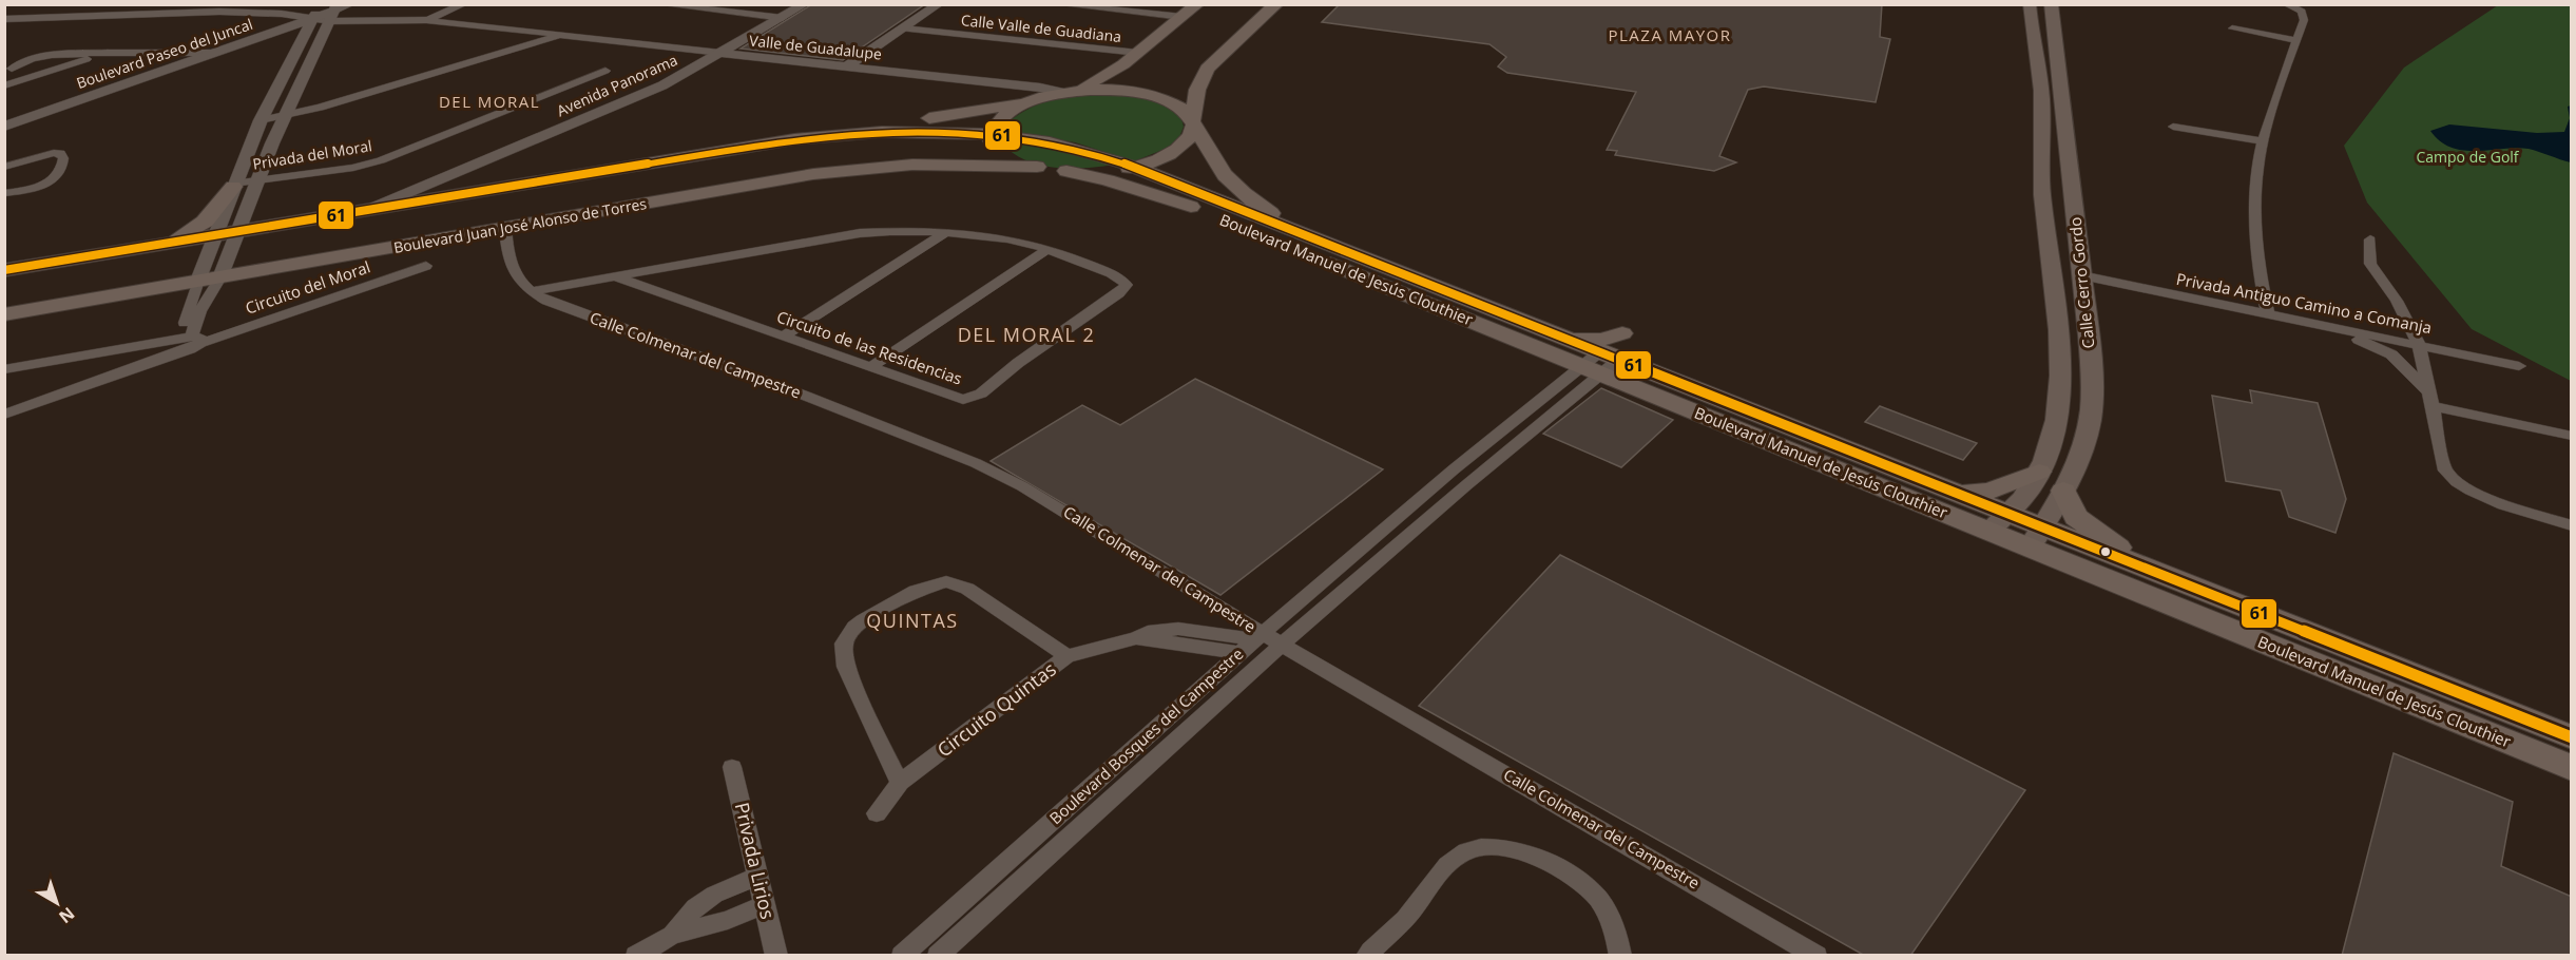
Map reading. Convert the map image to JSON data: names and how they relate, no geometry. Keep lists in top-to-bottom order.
{
  "streets": {
    "main road": ["Boulevard Juan José Alonso de Torres", "Boulevard Manuel de Jesús Clouthier", "Calle Cerro Gordo"],
    "street": [
      "Calle Valle de Guadiana",
      "Valle de Guadalupe",
      "Boulevard Paseo del Juncal",
      "Avenida Panorama",
      "Privada del Moral",
      "Circuito del Moral",
      "Privada Antiguo Camino a Comanja",
      "Circuito de las Residencias",
      "Calle Colmenar del Campestre",
      "Circuito Quintas",
      "Boulevard Bosques del Campestre",
      "Privada Lirios"
    ]
  },
  "crossings": [
    ["Valle de Guadalupe", "Boulevard Paseo del Juncal"],
    ["Valle de Guadalupe", "Avenida Panorama"],
    ["Boulevard Juan José Alonso de Torres", "Calle Colmenar del Campestre"],
    ["Boulevard Manuel de Jesús Clouthier", "Calle Cerro Gordo"],
    ["Boulevard Manuel de Jesús Clouthier", "Boulevard Bosques del Campestre"],
    ["Calle Cerro Gordo", "Privada Antiguo Camino a Comanja"],
    ["Circuito de las Residencias", "Calle Colmenar del Campestre"],
    ["Calle Colmenar del Campestre", "Circuito Quintas"],
    ["Calle Colmenar del Campestre", "Boulevard Bosques del Campestre"],
    ["Circuito Quintas", "Boulevard Bosques del Campestre"]
  ],
  "districts": [
    "PLAZA MAYOR",
    "DEL MORAL",
    "DEL MORAL 2",
    "QUINTAS"
  ],
  "parks": ["Campo de Golf"],
  "lines": ["transit line 61"],
  "north": "bottom right"
}
